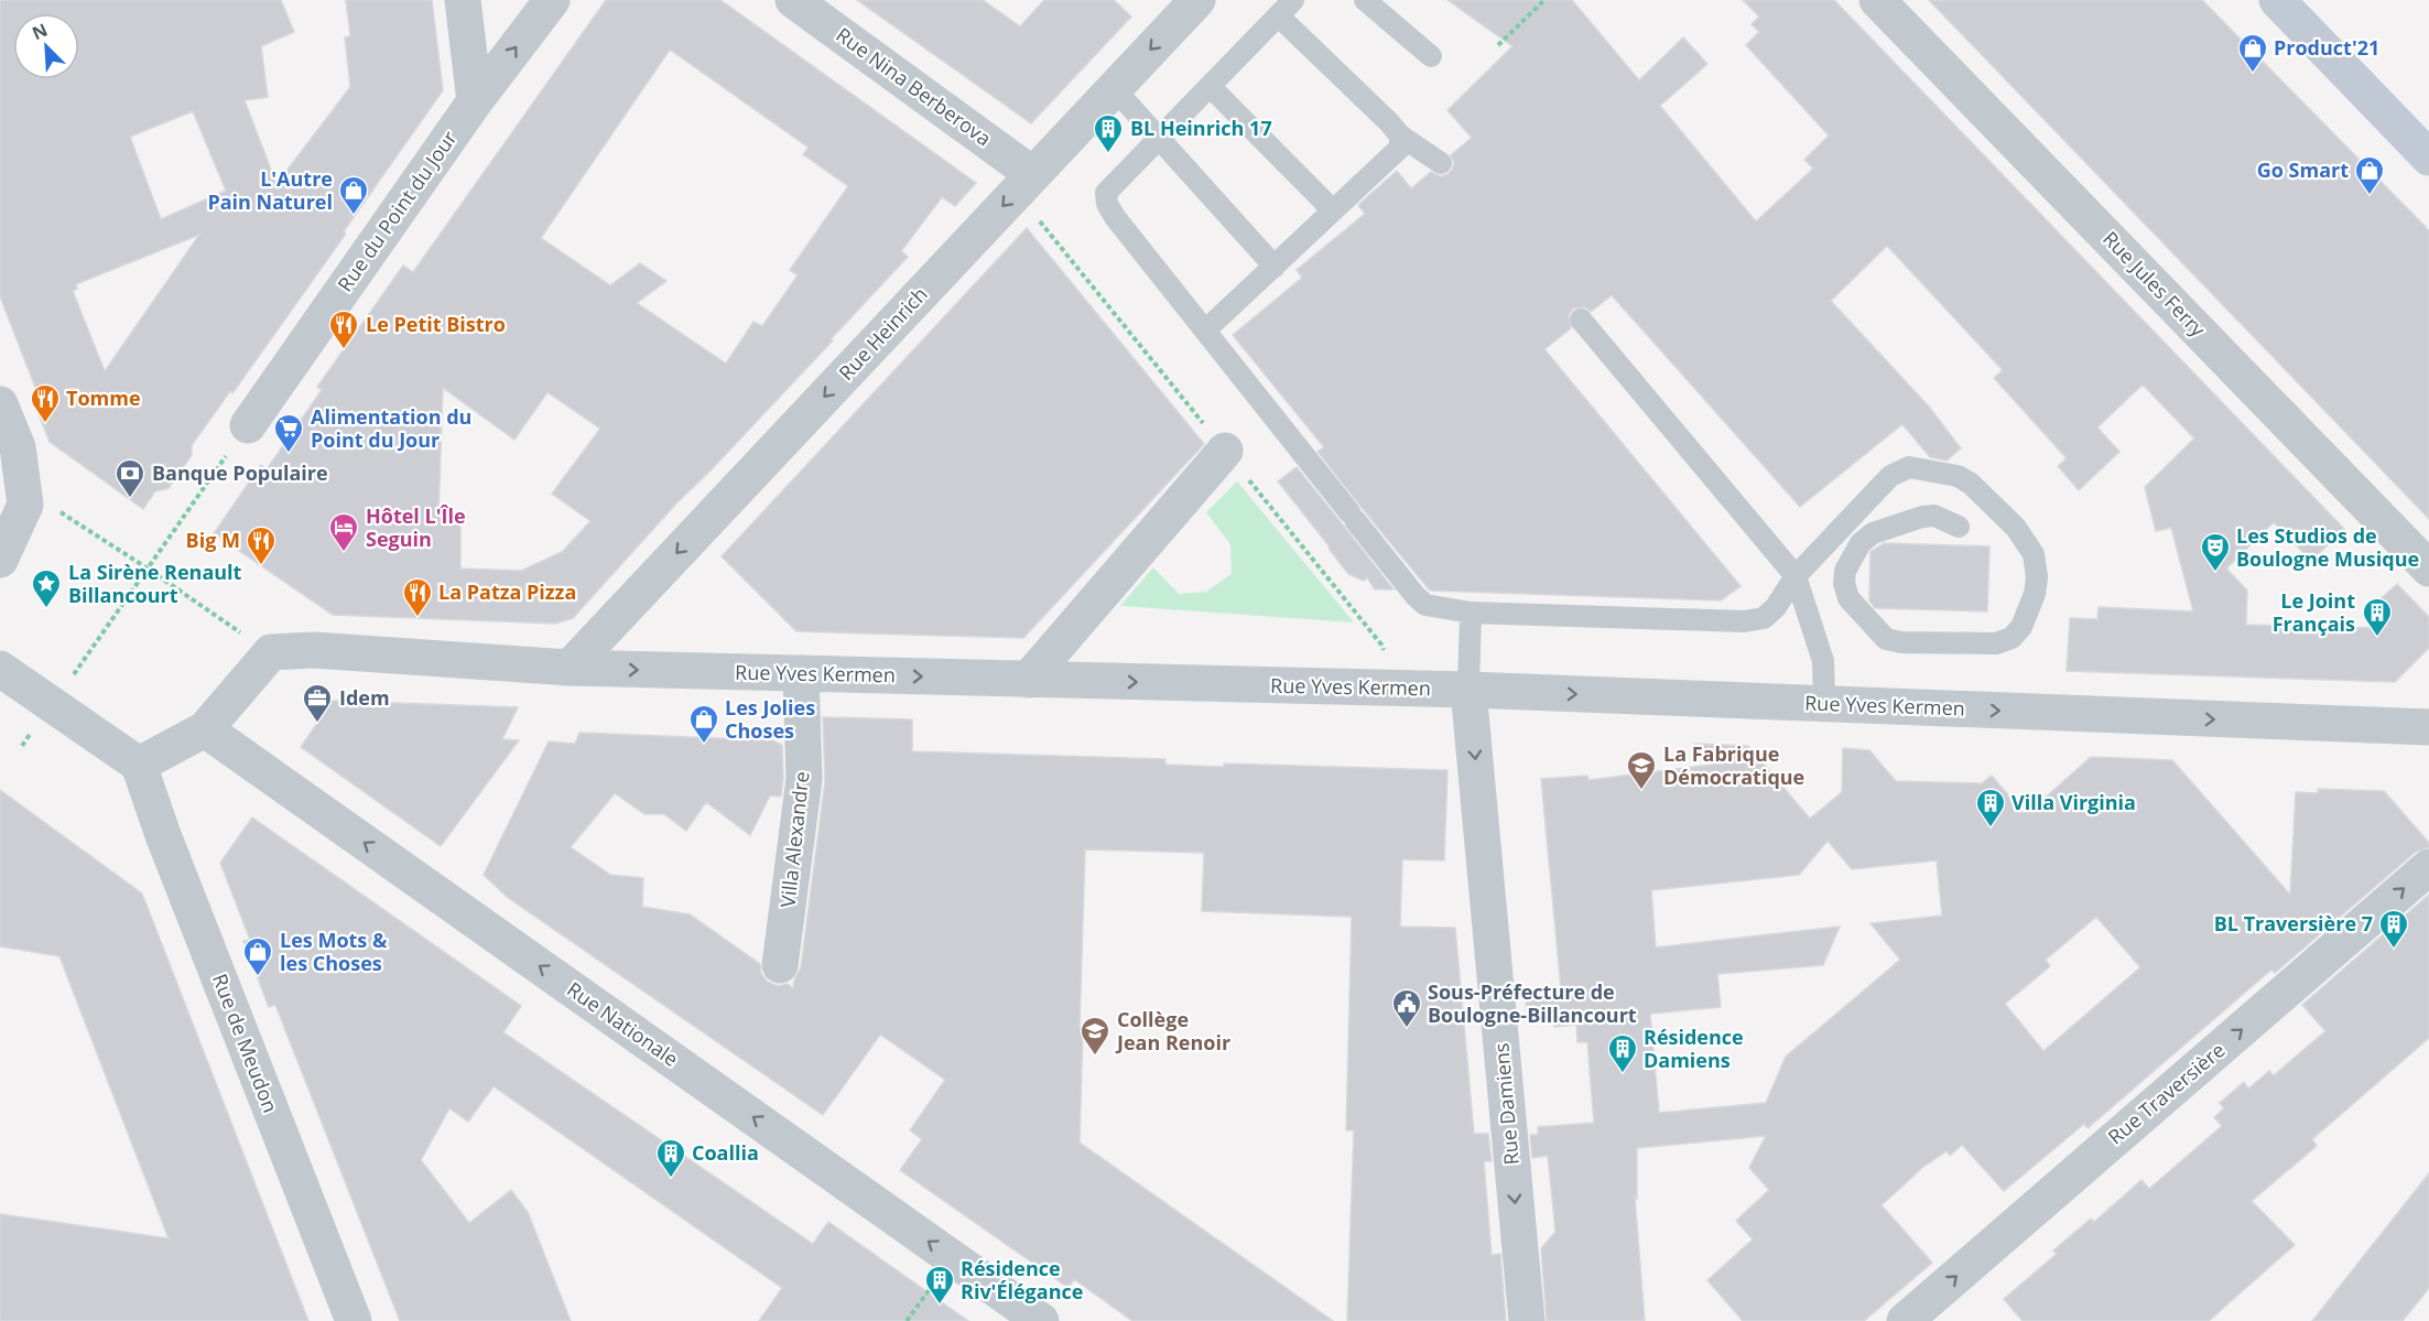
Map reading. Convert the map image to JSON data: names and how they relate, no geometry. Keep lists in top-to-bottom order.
{
  "streets": {
    "street": [
      "Rue Nina Berberova",
      "Rue du Point du Jour",
      "Rue Jules Ferry",
      "Rue Heinrich",
      "Rue Yves Kermen",
      "Villa Alexandre",
      "Rue Nationale",
      "Rue de Meudon",
      "Rue Traversière",
      "Rue Damiens"
    ]
  },
  "crossings": [
    ["Rue Nina Berberova", "Rue Heinrich"],
    ["Rue Heinrich", "Rue Yves Kermen"],
    ["Rue Yves Kermen", "Villa Alexandre"],
    ["Rue Yves Kermen", "Rue Damiens"]
  ],
  "one_way": [
    "Rue Heinrich",
    "Rue Yves Kermen",
    "Rue Nationale",
    "Rue Traversière",
    "Rue Damiens"
  ],
  "places": {
    "shop": [
      "Product'21",
      "Go Smart",
      "L'Autre Pain Naturel",
      "Les Jolies Choses",
      "Les Mots & les Choses"
    ],
    "building": [
      "BL Heinrich 17",
      "Le Joint Français",
      "Villa Virginia",
      "BL Traversière 7",
      "Résidence Damiens",
      "Coallia",
      "Résidence Riv'Élégance"
    ],
    "restaurant": [
      "Le Petit Bistro",
      "Tomme",
      "Big M",
      "La Patza Pizza"
    ],
    "supermarket": ["Alimentation du Point du Jour"],
    "bank": ["Banque Populaire"],
    "hotel": ["Hôtel L'Île Seguin"],
    "theatre": ["Les Studios de Boulogne Musique"],
    "place": ["La Sirène Renault Billancourt"],
    "office": ["Idem"],
    "school or university": ["La Fabrique Démocratique", "Collège Jean Renoir"],
    "public building": ["Sous-Préfecture de Boulogne-Billancourt"]
  },
  "north": "top left"
}
